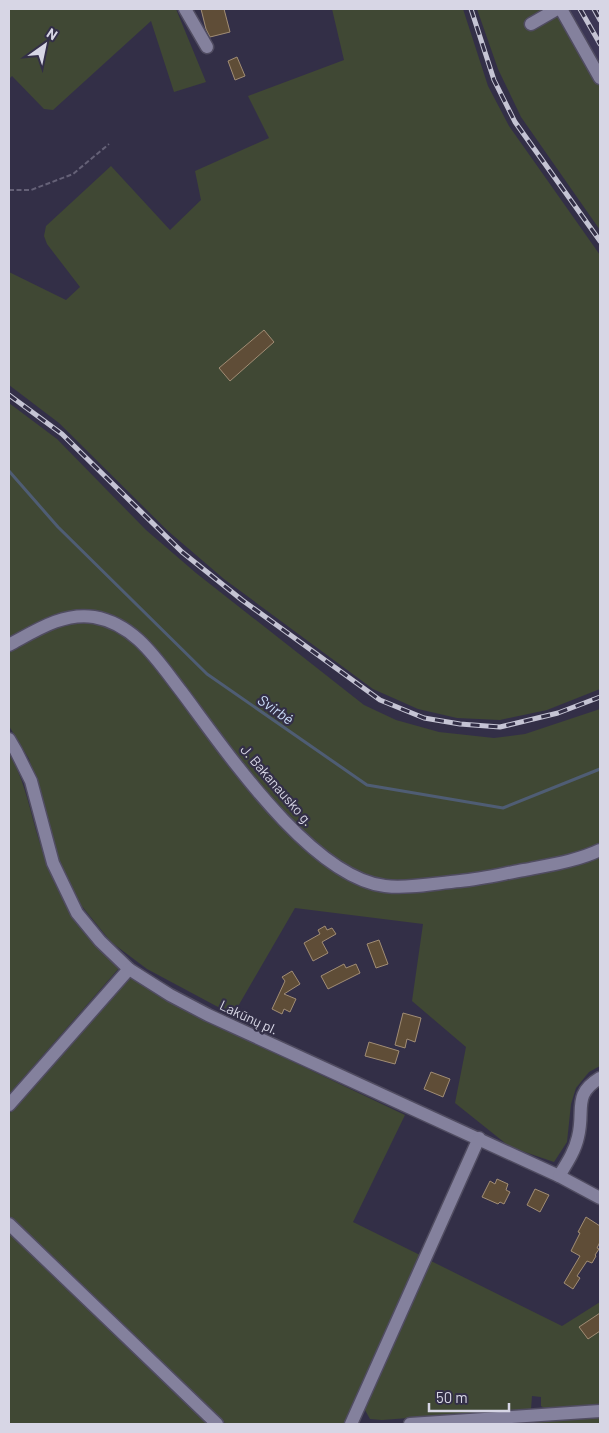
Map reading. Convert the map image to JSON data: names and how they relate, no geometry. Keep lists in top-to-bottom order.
{
  "streets": {
    "street": ["J. Bakanausko g.", "Lakūnų pl."]
  },
  "water": ["Svirbė"],
  "scale_bar": "50 m",
  "north": "top right"
}
